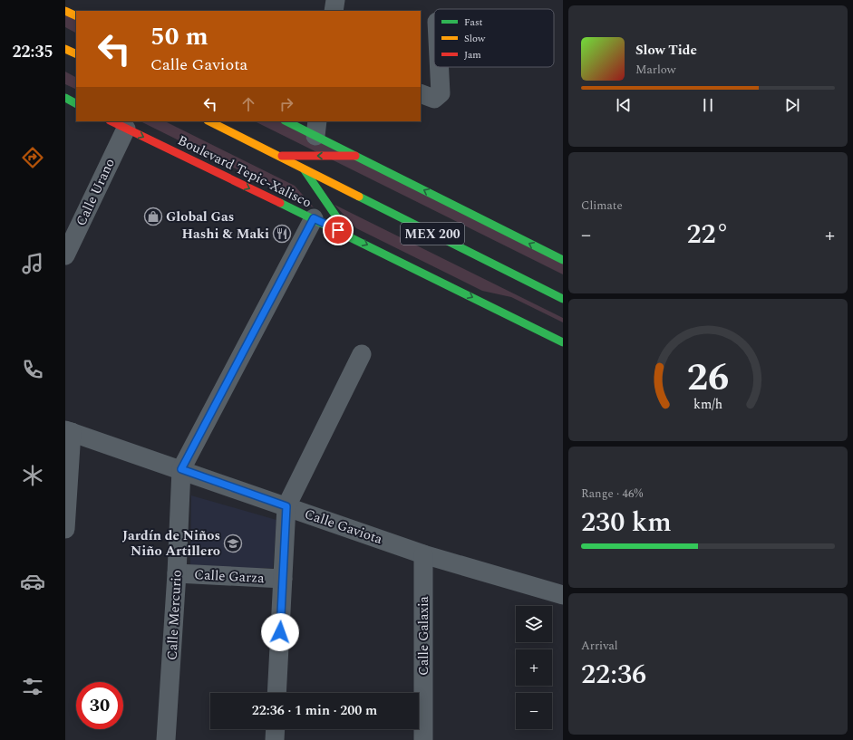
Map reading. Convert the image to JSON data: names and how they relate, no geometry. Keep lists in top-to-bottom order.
{
  "streets": {
    "main road": ["Boulevard Tepic-Xalisco", "MEX 200"],
    "street": [
      "Calle Urano",
      "Calle Gaviota",
      "Calle Garza",
      "Calle Mercurio",
      "Calle Galaxia"
    ]
  },
  "crossings": [
    ["Boulevard Tepic-Xalisco", "Calle Urano"],
    ["Boulevard Tepic-Xalisco", "Calle Mercurio"],
    ["Calle Gaviota", "Calle Mercurio"],
    ["Calle Gaviota", "Calle Galaxia"],
    ["Calle Garza", "Calle Mercurio"]
  ],
  "places": {
    "shop": ["Global Gas"],
    "restaurant": ["Hashi & Maki"],
    "school or university": ["Jardín de Niños Niño Artillero"]
  },
  "legend": ["Fast", "Slow", "Jam"],
  "page": {
    "tabs": "22:35",
    "turn": ["50 m", "Calle Gaviota"],
    "song": ["Slow Tide", "Marlow"],
    "tile": [
      "Climate",
      ["Range · 46%", "230 km"],
      ["Arrival", "22:36"]
    ],
    "heat": ["−", "22°", "+"],
    "map_buttons": ["+", "−"],
    "limit": "30",
    "trip": "22:36 · 1 min · 200 m",
    "gauge": ["26", "km/h"]
  }
}
